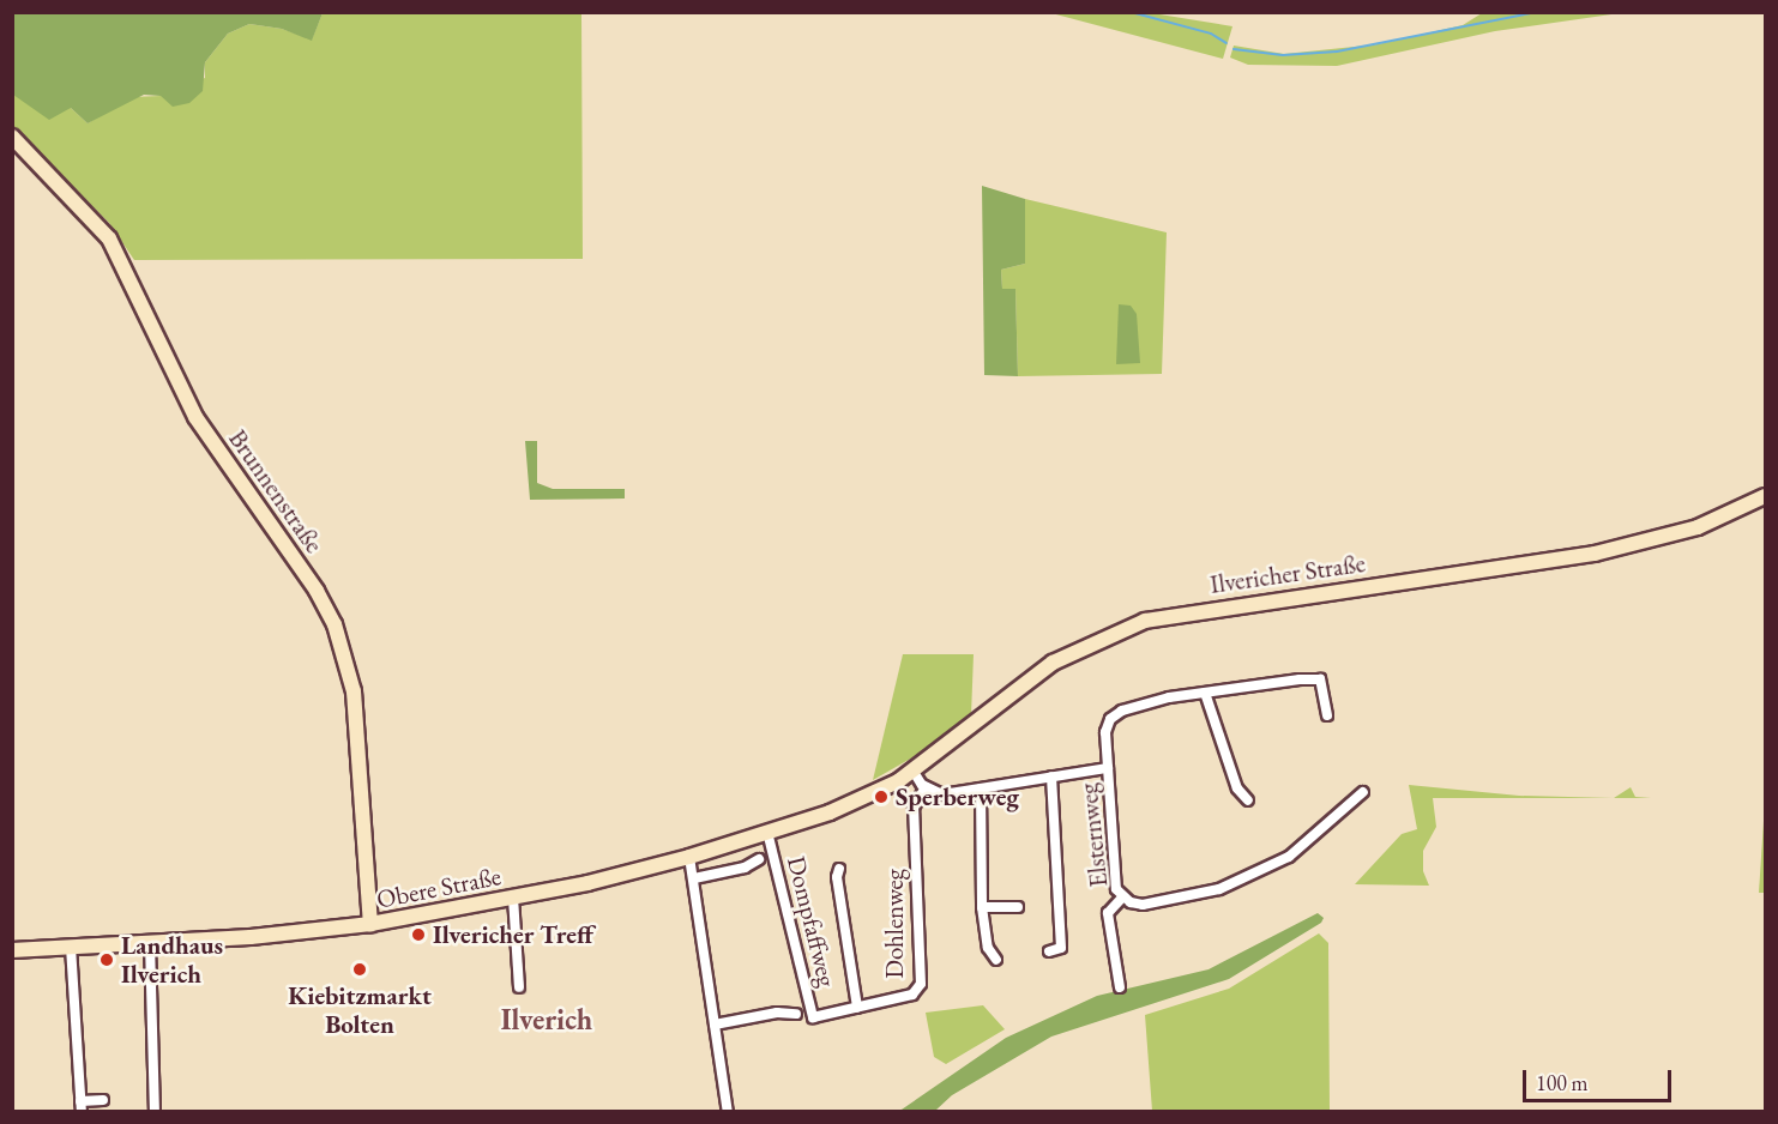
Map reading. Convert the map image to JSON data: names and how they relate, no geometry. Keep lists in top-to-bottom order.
{
  "streets": {
    "street": [
      "Brunnenstraße",
      "Ilvericher Straße",
      "Elsternweg",
      "Obere Straße",
      "Dompfaffweg",
      "Dohlenweg"
    ]
  },
  "crossings": [
    ["Brunnenstraße", "Obere Straße"],
    ["Ilvericher Straße", "Obere Straße"],
    ["Obere Straße", "Dompfaffweg"],
    ["Dompfaffweg", "Dohlenweg"]
  ],
  "districts": ["Ilverich"],
  "places": [
    "Sperberweg",
    "Ilvericher Treff",
    "Landhaus Ilverich",
    "Kiebitzmarkt Bolten"
  ],
  "scale_bar": "100 m"
}
